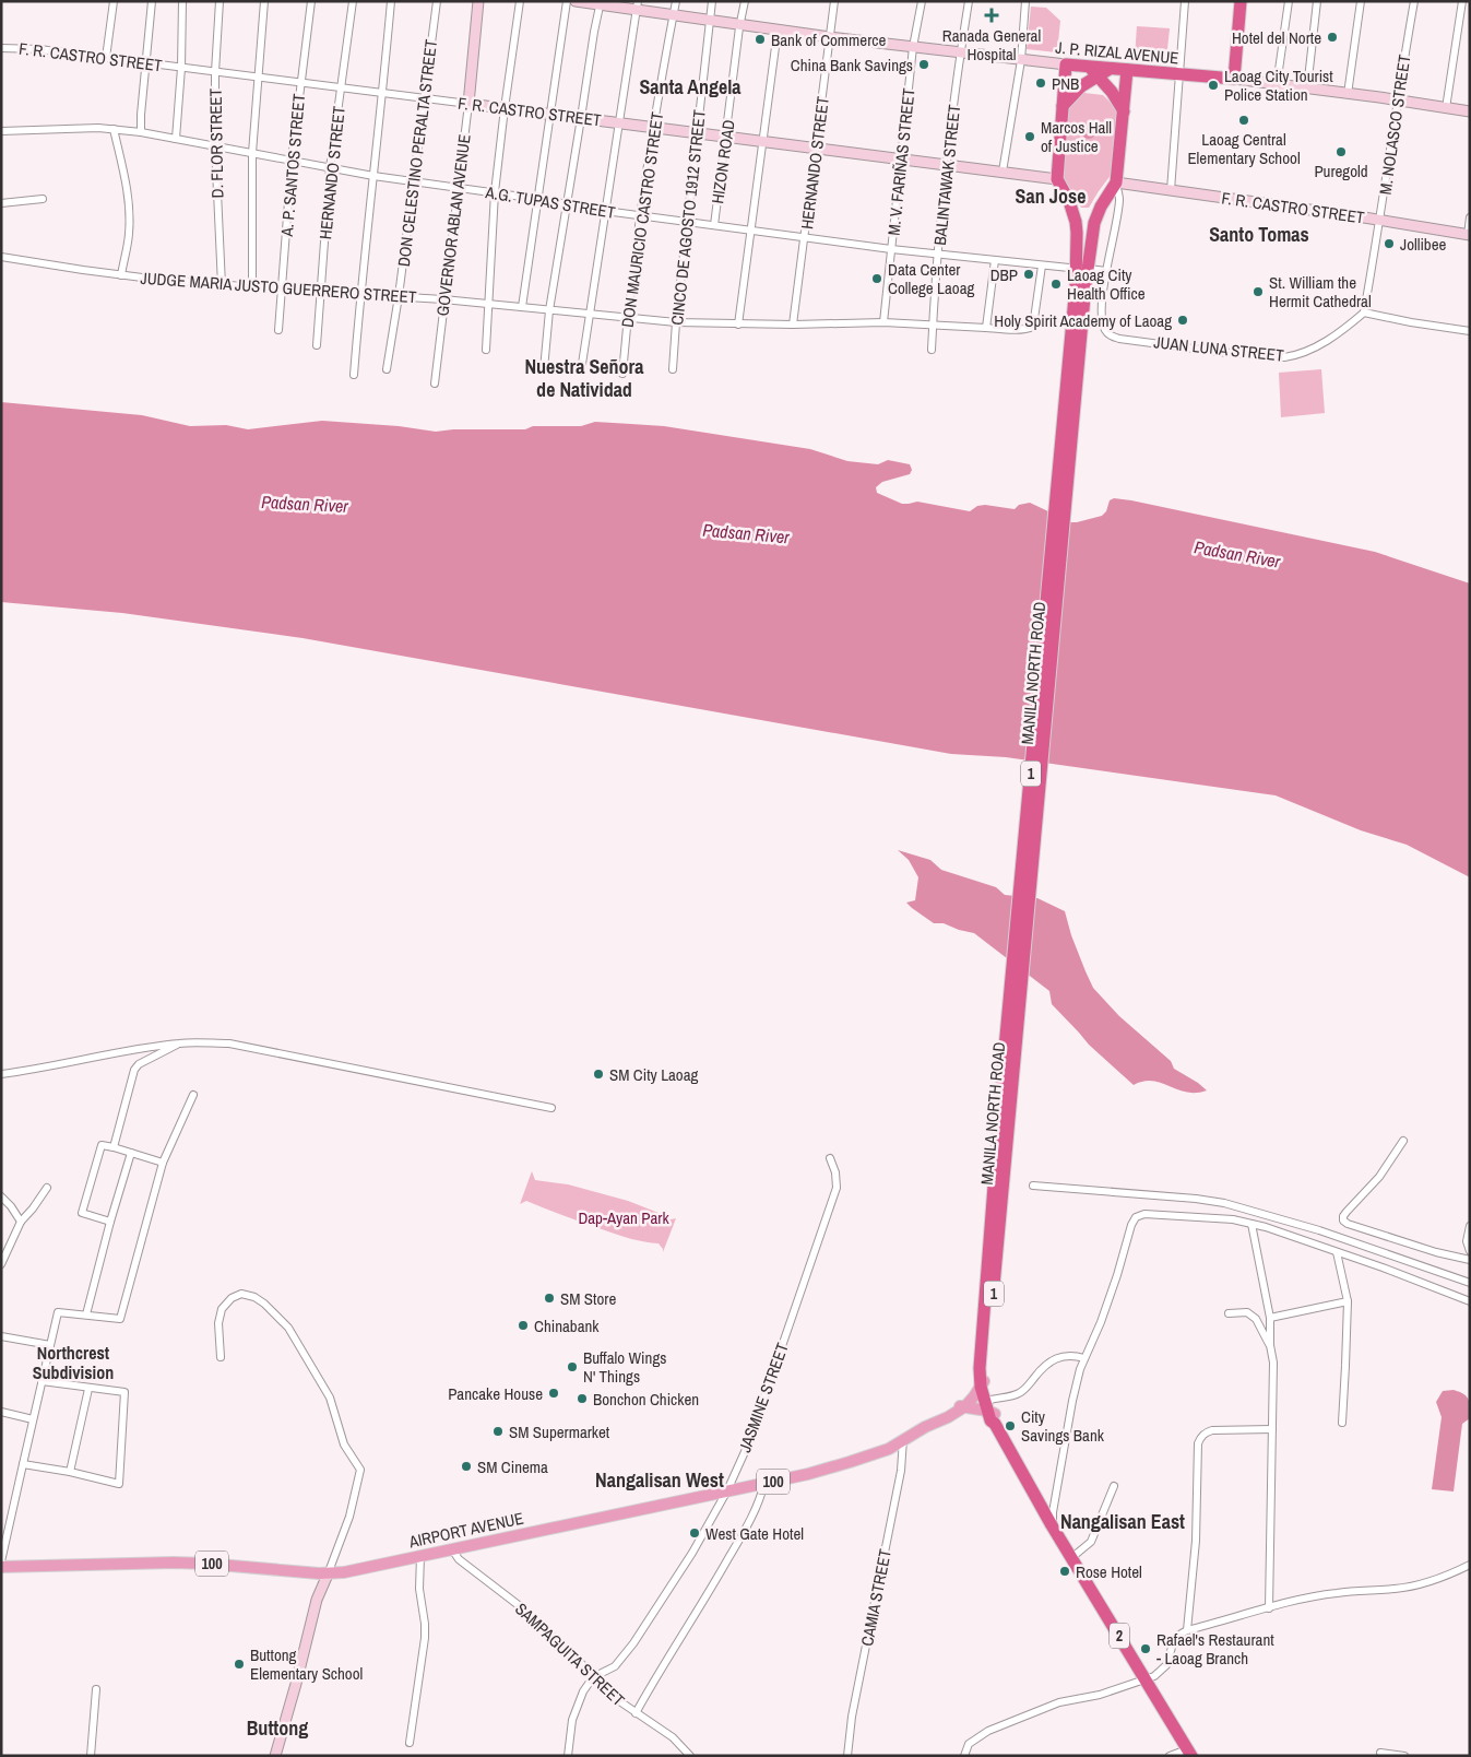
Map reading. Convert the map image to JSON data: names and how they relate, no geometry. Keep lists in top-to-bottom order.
{
  "streets": {
    "highway": [
      "J. P. RIZAL AVENUE",
      "MANILA NORTH ROAD",
      "1",
      "2"
    ],
    "main road": [
      "F. R. CASTRO STREET",
      "GOVERNOR ABLAN AVENUE",
      "100",
      "AIRPORT AVENUE"
    ],
    "street": [
      "M. NOLASCO STREET",
      "D. FLOR STREET",
      "DON CELESTINO PERALTA STREET",
      "HIZON ROAD",
      "M. V. FARIÑAS STREET",
      "HERNANDO STREET",
      "A. P. SANTOS STREET",
      "BALINTAWAK STREET",
      "A.G. TUPAS STREET",
      "CINCO DE AGOSTO 1912 STREET",
      "DON MAURICIO CASTRO STREET",
      "JUDGE MARIA JUSTO GUERRERO STREET",
      "JUAN LUNA STREET",
      "JASMINE STREET",
      "CAMIA STREET",
      "SAMPAGUITA STREET"
    ]
  },
  "crossings": [
    ["J. P. RIZAL AVENUE", "M. NOLASCO STREET"],
    ["J. P. RIZAL AVENUE", "HIZON ROAD"],
    ["J. P. RIZAL AVENUE", "M. V. FARIÑAS STREET"],
    ["J. P. RIZAL AVENUE", "HERNANDO STREET"],
    ["J. P. RIZAL AVENUE", "BALINTAWAK STREET"],
    ["J. P. RIZAL AVENUE", "CINCO DE AGOSTO 1912 STREET"],
    ["J. P. RIZAL AVENUE", "DON MAURICIO CASTRO STREET"],
    ["J. P. RIZAL AVENUE", "MANILA NORTH ROAD"],
    ["F. R. CASTRO STREET", "M. NOLASCO STREET"],
    ["F. R. CASTRO STREET", "D. FLOR STREET"],
    ["F. R. CASTRO STREET", "DON CELESTINO PERALTA STREET"],
    ["F. R. CASTRO STREET", "HIZON ROAD"],
    ["F. R. CASTRO STREET", "M. V. FARIÑAS STREET"],
    ["F. R. CASTRO STREET", "HERNANDO STREET"],
    ["F. R. CASTRO STREET", "A. P. SANTOS STREET"],
    ["F. R. CASTRO STREET", "BALINTAWAK STREET"],
    ["F. R. CASTRO STREET", "CINCO DE AGOSTO 1912 STREET"],
    ["F. R. CASTRO STREET", "DON MAURICIO CASTRO STREET"],
    ["F. R. CASTRO STREET", "GOVERNOR ABLAN AVENUE"],
    ["F. R. CASTRO STREET", "JUAN LUNA STREET"],
    ["F. R. CASTRO STREET", "MANILA NORTH ROAD"],
    ["M. NOLASCO STREET", "JUAN LUNA STREET"],
    ["D. FLOR STREET", "A.G. TUPAS STREET"],
    ["D. FLOR STREET", "JUDGE MARIA JUSTO GUERRERO STREET"],
    ["DON CELESTINO PERALTA STREET", "A.G. TUPAS STREET"],
    ["DON CELESTINO PERALTA STREET", "JUDGE MARIA JUSTO GUERRERO STREET"],
    ["HIZON ROAD", "A.G. TUPAS STREET"],
    ["M. V. FARIÑAS STREET", "A.G. TUPAS STREET"],
    ["M. V. FARIÑAS STREET", "JUDGE MARIA JUSTO GUERRERO STREET"],
    ["HERNANDO STREET", "A.G. TUPAS STREET"],
    ["HERNANDO STREET", "JUDGE MARIA JUSTO GUERRERO STREET"],
    ["A. P. SANTOS STREET", "A.G. TUPAS STREET"],
    ["A. P. SANTOS STREET", "JUDGE MARIA JUSTO GUERRERO STREET"],
    ["BALINTAWAK STREET", "A.G. TUPAS STREET"],
    ["BALINTAWAK STREET", "JUDGE MARIA JUSTO GUERRERO STREET"],
    ["A.G. TUPAS STREET", "CINCO DE AGOSTO 1912 STREET"],
    ["A.G. TUPAS STREET", "DON MAURICIO CASTRO STREET"],
    ["A.G. TUPAS STREET", "GOVERNOR ABLAN AVENUE"],
    ["CINCO DE AGOSTO 1912 STREET", "JUDGE MARIA JUSTO GUERRERO STREET"],
    ["DON MAURICIO CASTRO STREET", "JUDGE MARIA JUSTO GUERRERO STREET"],
    ["GOVERNOR ABLAN AVENUE", "JUDGE MARIA JUSTO GUERRERO STREET"],
    ["JUAN LUNA STREET", "MANILA NORTH ROAD"],
    ["MANILA NORTH ROAD", "AIRPORT AVENUE"],
    ["JASMINE STREET", "AIRPORT AVENUE"],
    ["JASMINE STREET", "SAMPAGUITA STREET"],
    ["AIRPORT AVENUE", "CAMIA STREET"],
    ["AIRPORT AVENUE", "SAMPAGUITA STREET"]
  ],
  "districts": [
    "Santa Angela",
    "San Jose",
    "Santo Tomas",
    "Nuestra Señora de Natividad",
    "Northcrest Subdivision",
    "Nangalisan West",
    "Nangalisan East",
    "Buttong"
  ],
  "water": ["Padsan River"],
  "parks": ["Dap-Ayan Park"],
  "places": {
    "health": ["Ranada General Hospital"],
    "other": [
      "Hotel del Norte",
      "Bank of Commerce",
      "China Bank Savings",
      "PNB",
      "Laoag City Tourist Police Station",
      "Laoag Central Elementary School",
      "Marcos Hall of Justice",
      "Puregold",
      "Jollibee",
      "DBP",
      "Data Center College Laoag",
      "Laoag City Health Office",
      "St. William the Hermit Cathedral",
      "Holy Spirit Academy of Laoag",
      "SM City Laoag",
      "SM Store",
      "Chinabank",
      "Buffalo Wings N' Things",
      "Pancake House",
      "Bonchon Chicken",
      "City Savings Bank",
      "SM Supermarket",
      "SM Cinema",
      "West Gate Hotel",
      "Rose Hotel",
      "Rafael's Restaurant - Laoag Branch",
      "Buttong Elementary School"
    ]
  }
}
